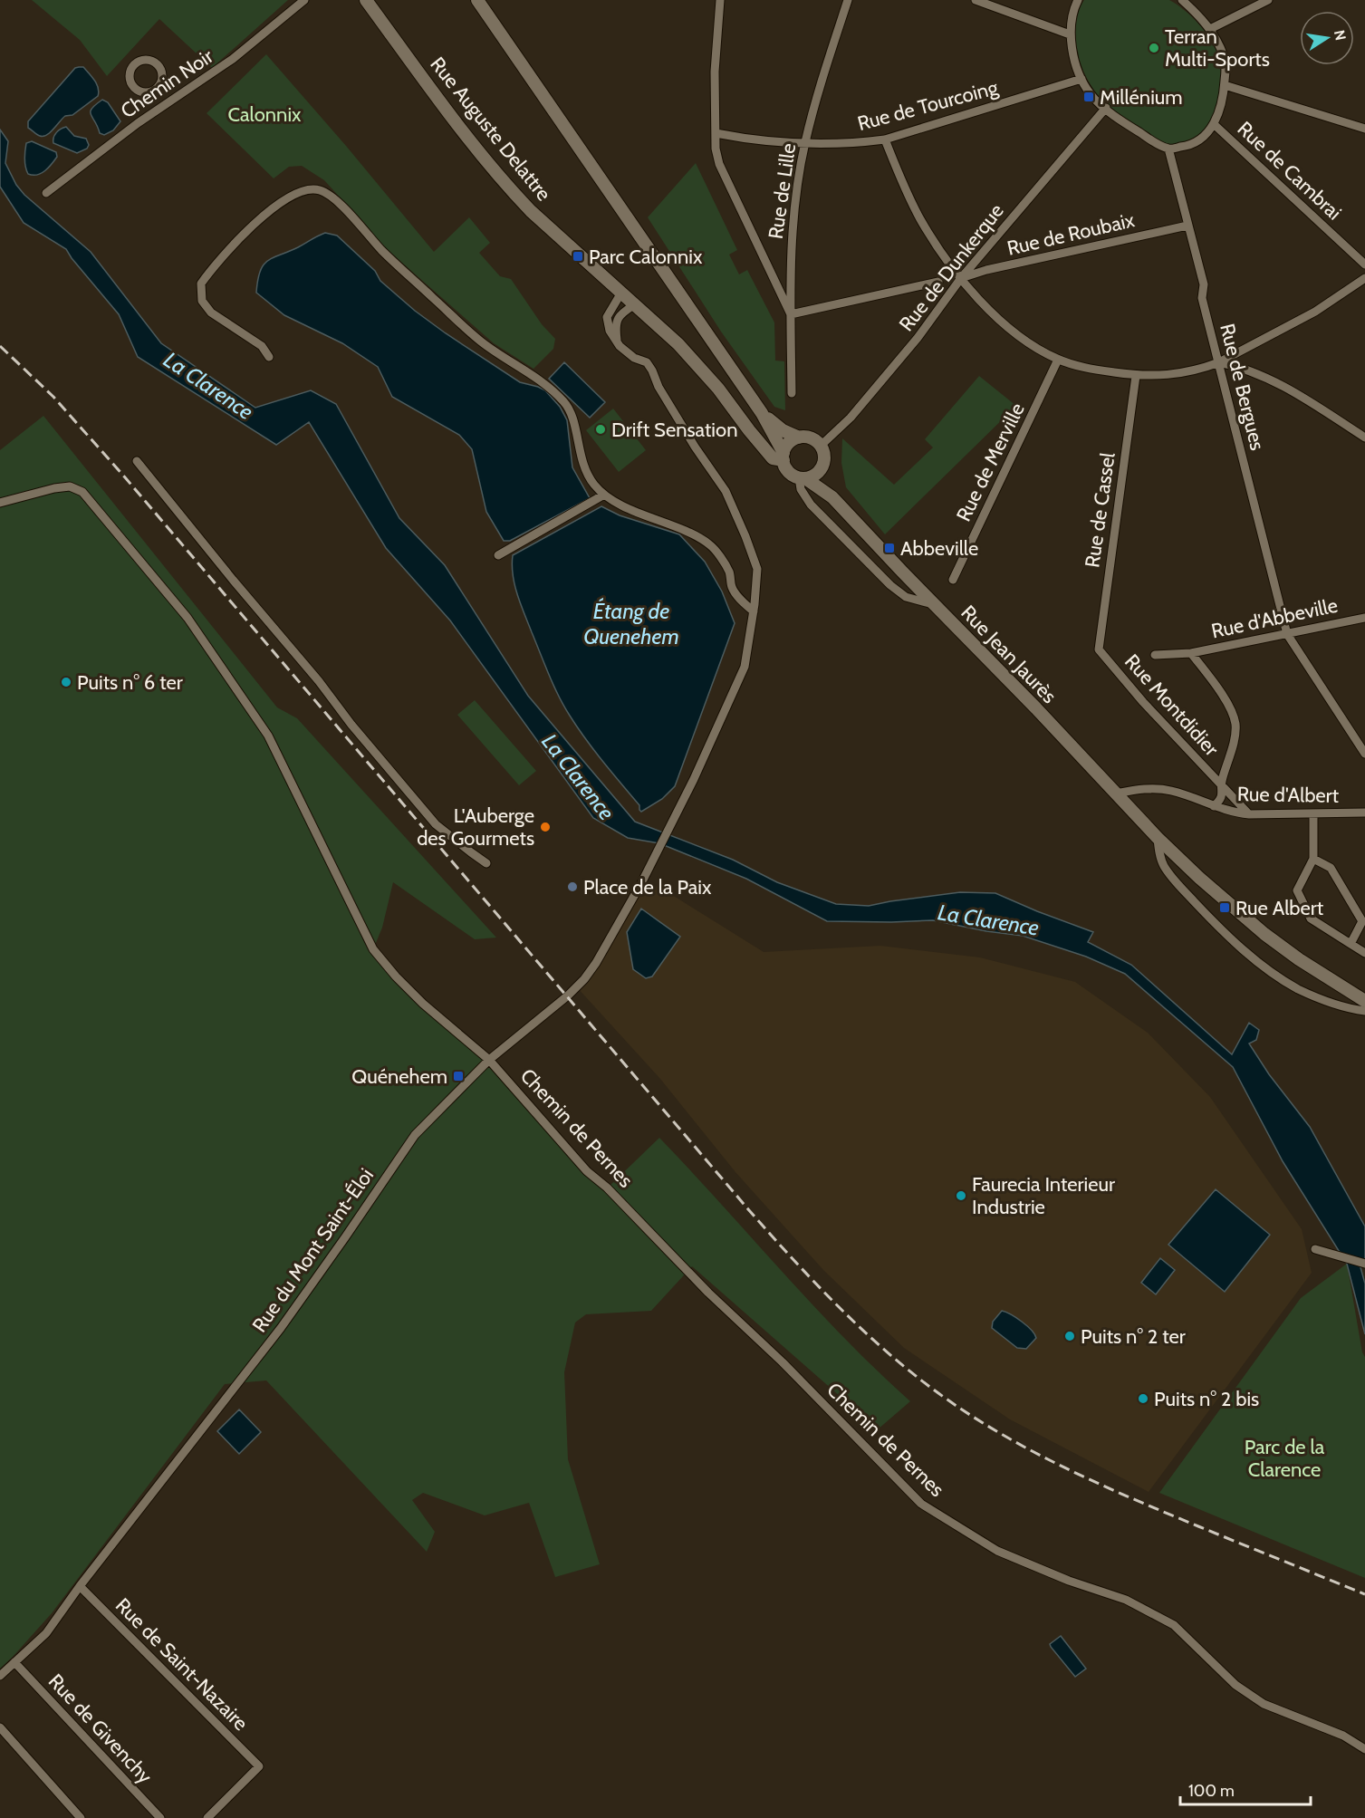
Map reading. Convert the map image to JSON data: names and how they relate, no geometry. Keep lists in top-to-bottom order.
{
  "streets": {
    "main road": ["Rue Auguste Delattre", "Rue Jean Jaurès"],
    "street": [
      "Chemin Noir",
      "Rue de Tourcoing",
      "Rue de Cambrai",
      "Rue de Lille",
      "Rue de Roubaix",
      "Rue de Dunkerque",
      "Rue de Bergues",
      "Rue de Merville",
      "Rue de Cassel",
      "Rue d'Abbeville",
      "Rue Montdidier",
      "Rue d'Albert",
      "Chemin de Pernes",
      "Rue du Mont Saint-Éloi",
      "Rue de Saint-Nazaire",
      "Rue de Givenchy"
    ]
  },
  "crossings": [
    ["Rue de Tourcoing", "Rue de Lille"],
    ["Rue Auguste Delattre", "Rue de Dunkerque"],
    ["Rue Auguste Delattre", "Rue Jean Jaurès"],
    ["Rue de Roubaix", "Rue de Dunkerque"],
    ["Rue de Roubaix", "Rue de Bergues"],
    ["Rue de Dunkerque", "Rue Jean Jaurès"],
    ["Rue de Bergues", "Rue d'Abbeville"],
    ["Rue de Cassel", "Rue Montdidier"],
    ["Rue Jean Jaurès", "Rue d'Albert"],
    ["Rue Montdidier", "Rue d'Albert"],
    ["Chemin de Pernes", "Rue du Mont Saint-Éloi"],
    ["Rue du Mont Saint-Éloi", "Rue de Saint-Nazaire"],
    ["Rue du Mont Saint-Éloi", "Rue de Givenchy"]
  ],
  "water": ["La Clarence", "Étang de Quenehem"],
  "parks": ["Calonnix", "Parc de la Clarence"],
  "places": {
    "other": [
      "Terran Multi-Sports",
      "Drift Sensation",
      "Puits n° 6 ter",
      "L'Auberge des Gourmets",
      "Place de la Paix",
      "Faurecia Interieur Industrie",
      "Puits n° 2 ter",
      "Puits n° 2 bis"
    ],
    "transit": [
      "Millénium",
      "Parc Calonnix",
      "Abbeville",
      "Rue Albert",
      "Quénehem"
    ]
  },
  "scale_bar": "100 m",
  "north": "right"
}
